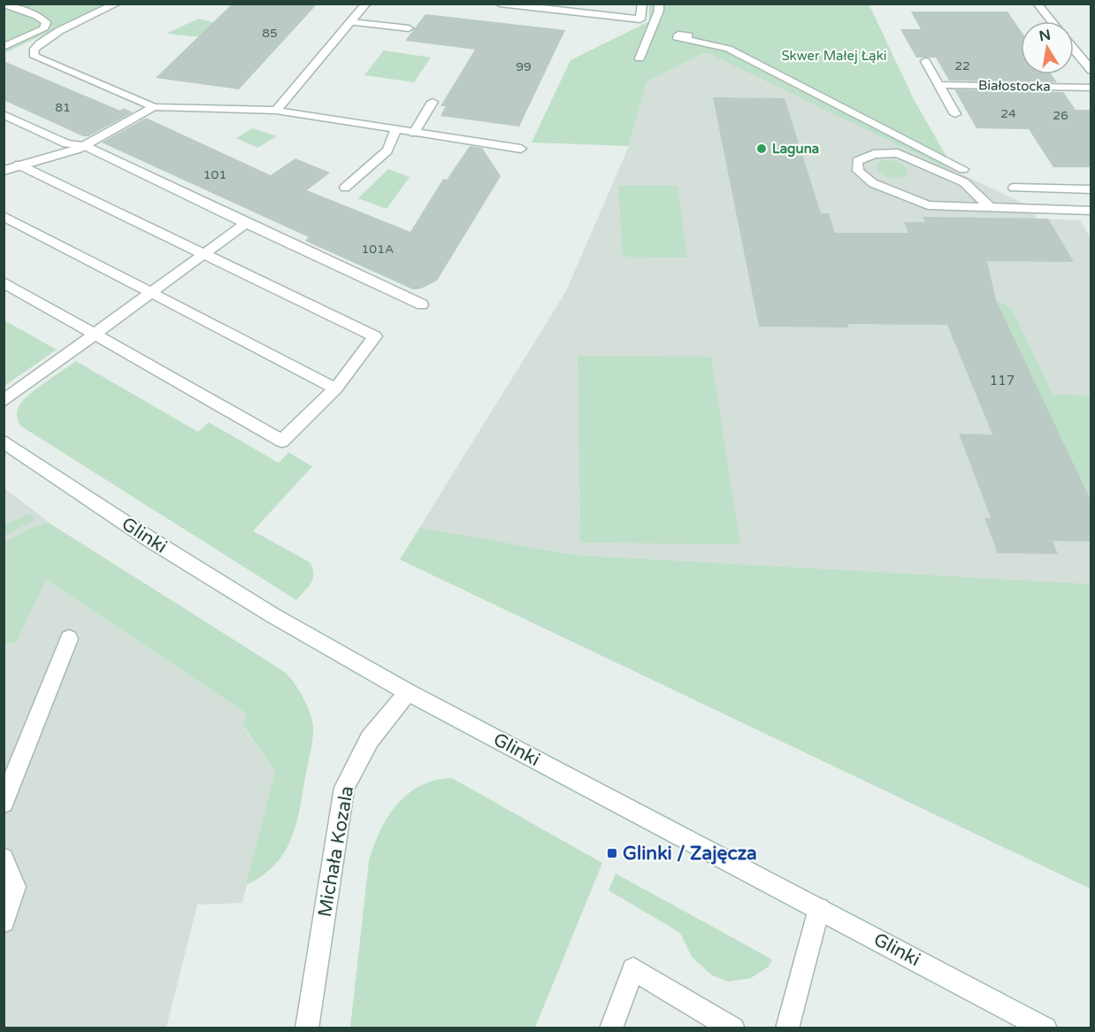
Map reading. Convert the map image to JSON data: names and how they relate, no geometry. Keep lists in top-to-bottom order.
{
  "streets": {
    "street": ["Białostocka", "Glinki", "Michała Kozala"]
  },
  "crossings": [
    ["Glinki", "Michała Kozala"]
  ],
  "parks": ["Skwer Małej Łąki"],
  "places": {
    "other": ["Laguna"],
    "transit": ["Glinki / Zajęcza"]
  },
  "house_numbers": [
    "85",
    "22",
    "99",
    "81",
    "24",
    "26",
    "101",
    "101A",
    "117"
  ],
  "north": "top"
}
